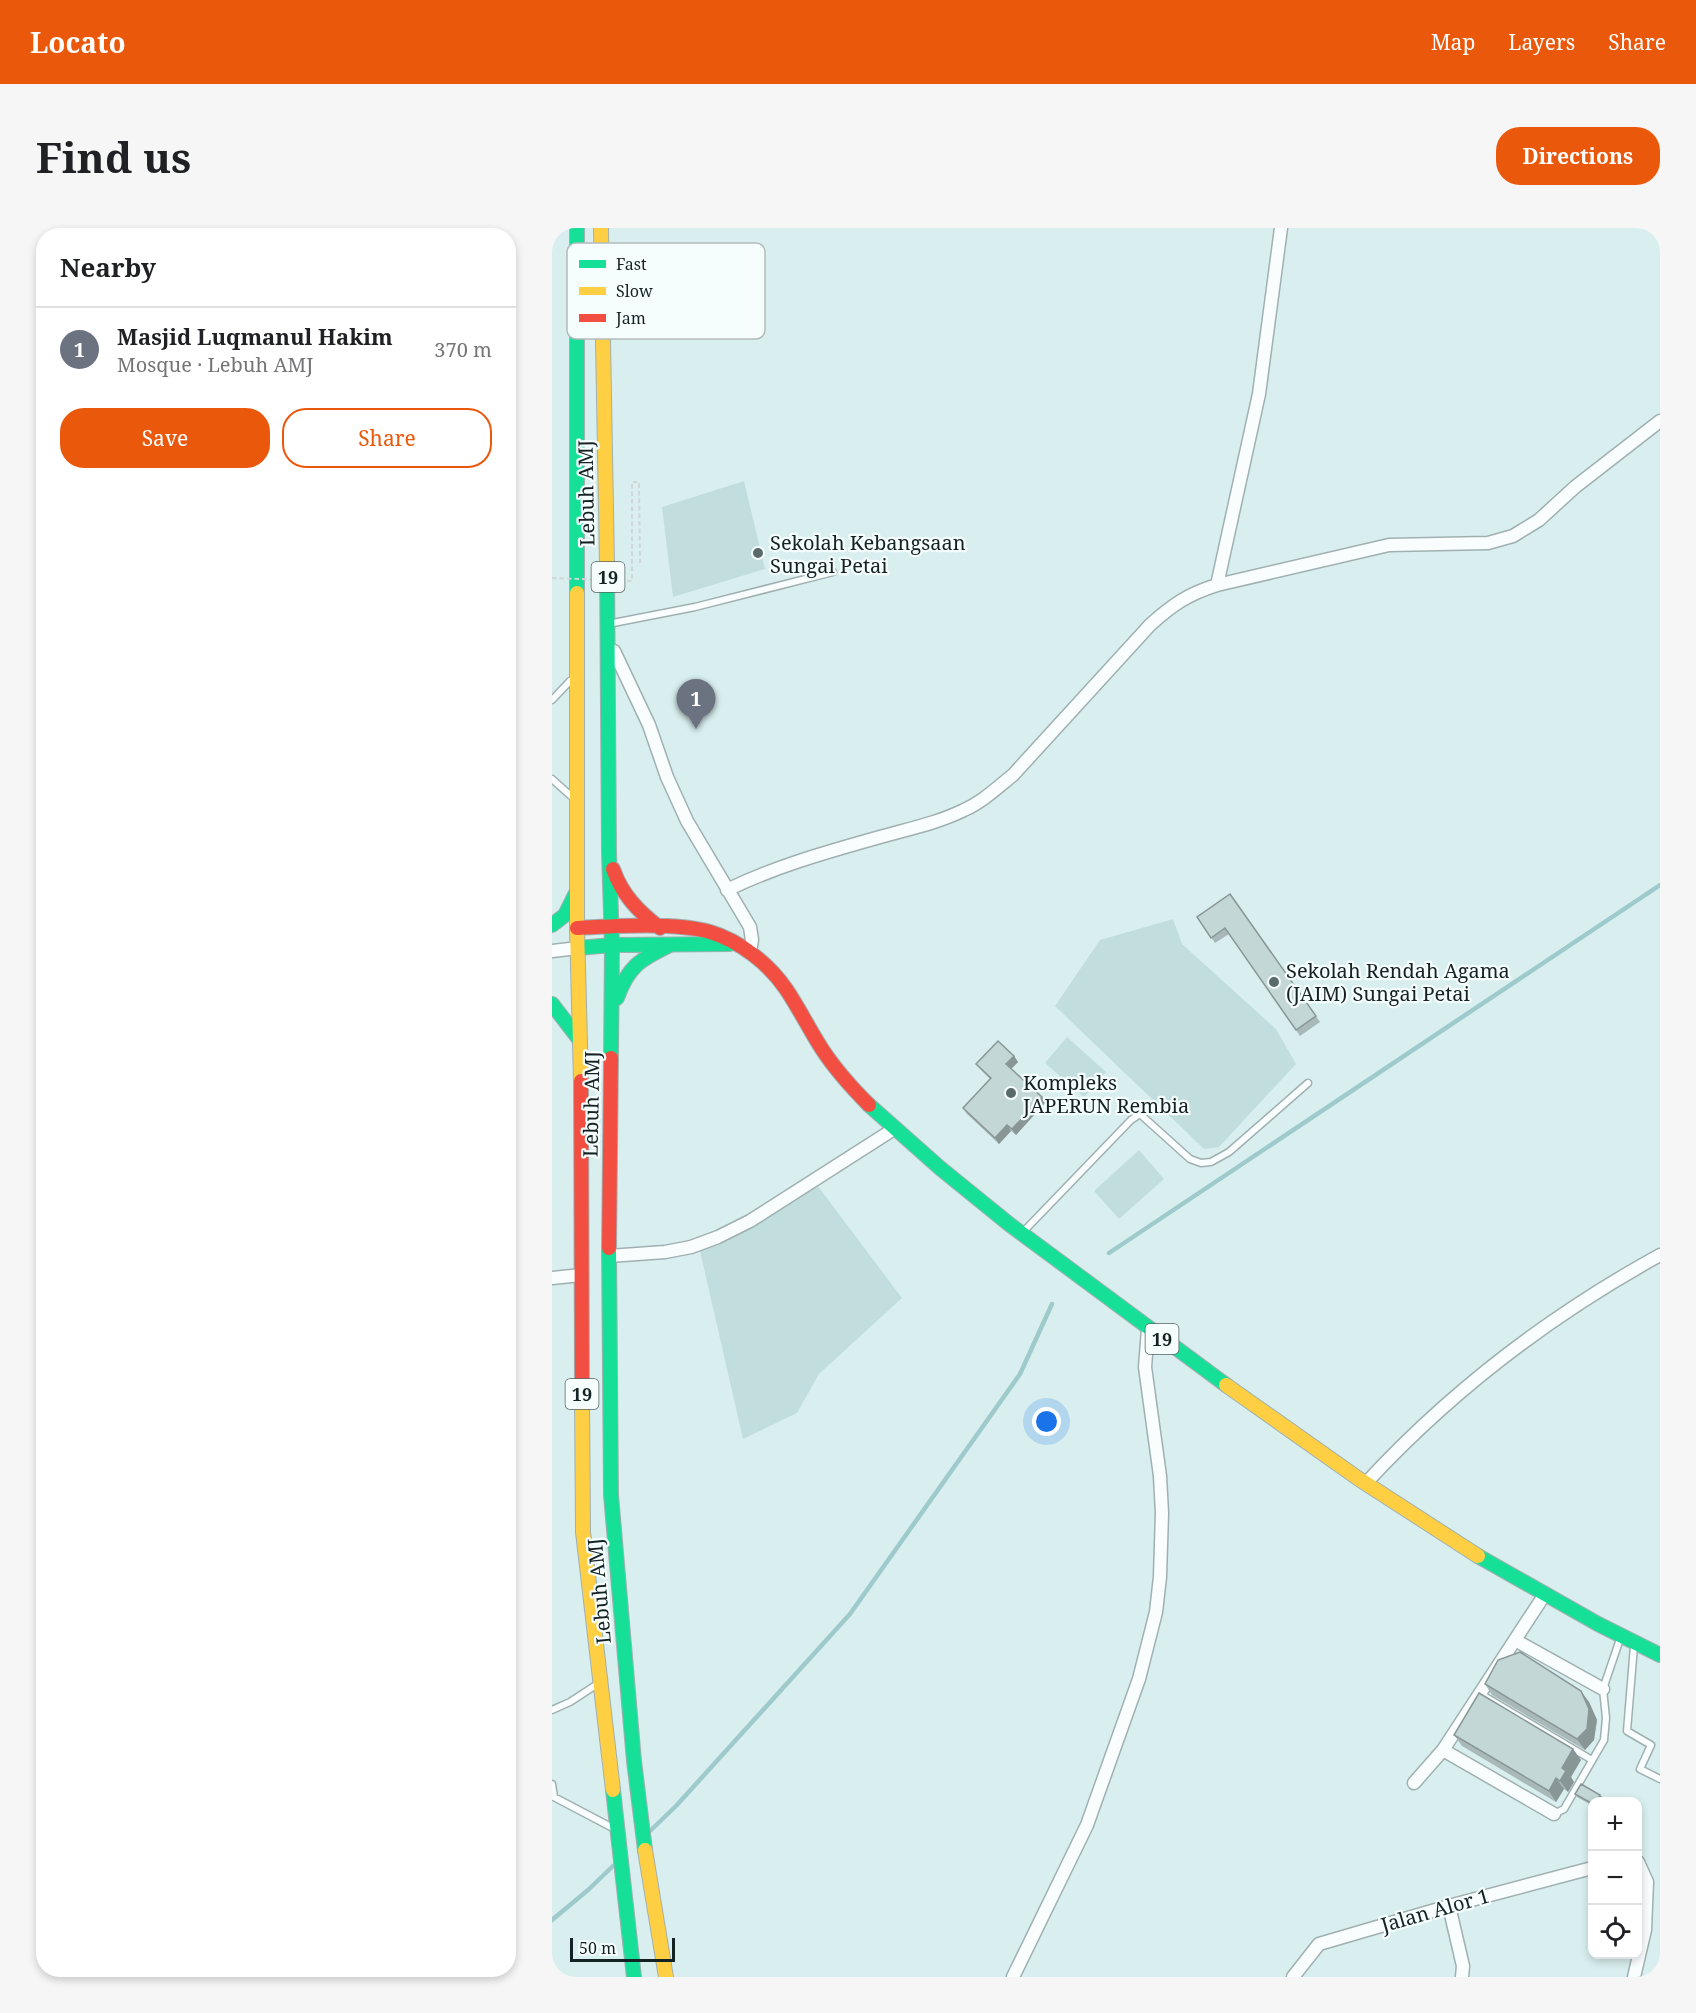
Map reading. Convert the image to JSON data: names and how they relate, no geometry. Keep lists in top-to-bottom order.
{
  "streets": {
    "main road": ["Lebuh AMJ", "19"],
    "street": ["Jalan Alor 1"]
  },
  "crossings": [
    ["Lebuh AMJ", "19"]
  ],
  "places": ["Sekolah Kebangsaan Sungai Petai", "Sekolah Rendah Agama (JAIM) Sungai Petai", "Kompleks JAPERUN Rembia"],
  "legend": ["Fast", "Slow", "Jam"],
  "scale_bar": "50 m",
  "page": {
    "header": "Locato",
    "nav": ["Map", "Layers", "Share"],
    "buttons": [
      "Directions",
      ["Save", "Share"]
    ],
    "title": "Find us",
    "heading": "Nearby",
    "list": [
      {
        "mark": "1",
        "name": "Masjid Luqmanul Hakim",
        "note": "Mosque · Lebuh AMJ",
        "value": "370 m"
      }
    ],
    "pins": "1",
    "map_buttons": ["+", "−"],
    "scale": "50 m"
  }
}
